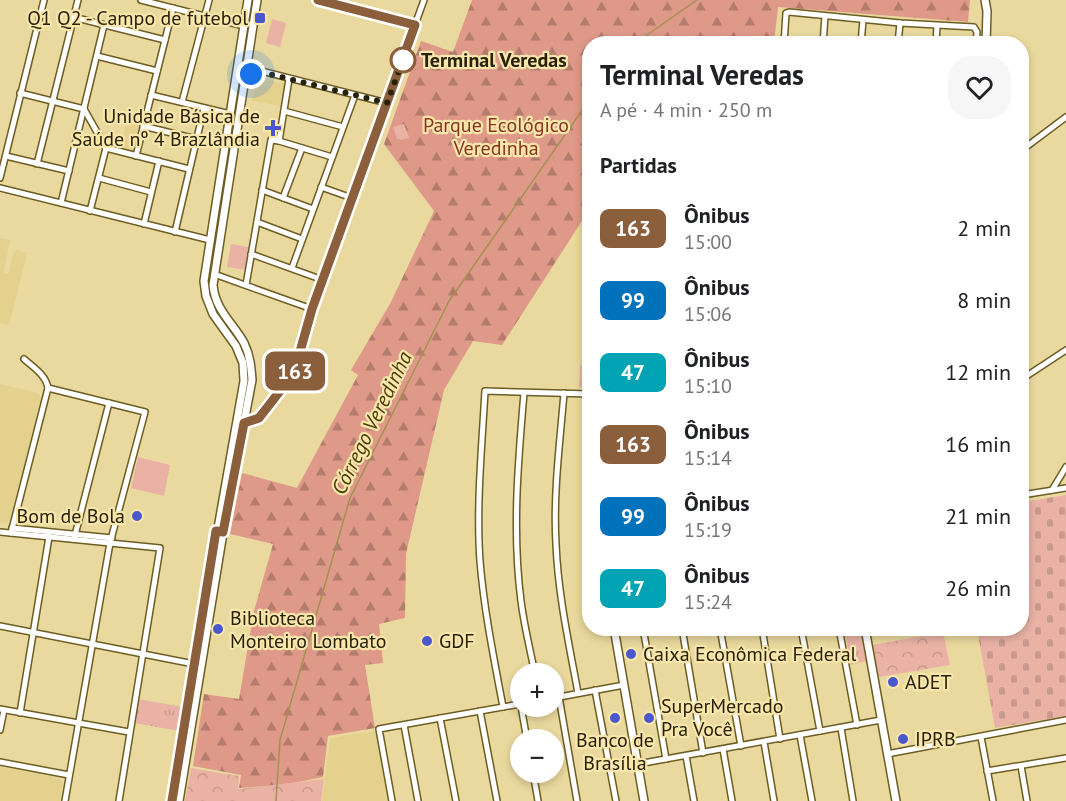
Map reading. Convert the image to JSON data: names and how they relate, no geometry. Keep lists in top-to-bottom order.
{
  "water": ["Córrego Veredinha"],
  "parks": ["Parque Ecológico Veredinha"],
  "places": {
    "transit": ["Q1 Q2 - Campo de futebol"],
    "other": [
      "Terminal Veredas",
      "Bom de Bola",
      "Biblioteca Monteiro Lombato",
      "GDF",
      "Caixa Econômica Federal",
      "ADET",
      "Banco de Brasília",
      "SuperMercado Pra Você",
      "IPRB"
    ],
    "health": ["Unidade Básica de Saúde nº 4 Brazlândia"]
  },
  "lines": ["bus line 163"],
  "page": {
    "on_map": "163",
    "heading": [
      ["Terminal Veredas", "A pé · 4 min · 250 m"],
      "Partidas"
    ],
    "list": [
      {
        "mark": "163",
        "name": "Ônibus",
        "note": "15:00",
        "value": "2 min"
      },
      {
        "mark": "99",
        "name": "Ônibus",
        "note": "15:06",
        "value": "8 min"
      },
      {
        "mark": "47",
        "name": "Ônibus",
        "note": "15:10",
        "value": "12 min"
      },
      {
        "mark": "163",
        "name": "Ônibus",
        "note": "15:14",
        "value": "16 min"
      },
      {
        "mark": "99",
        "name": "Ônibus",
        "note": "15:19",
        "value": "21 min"
      },
      {
        "mark": "47",
        "name": "Ônibus",
        "note": "15:24",
        "value": "26 min"
      }
    ],
    "map_buttons": ["+", "−"]
  }
}
